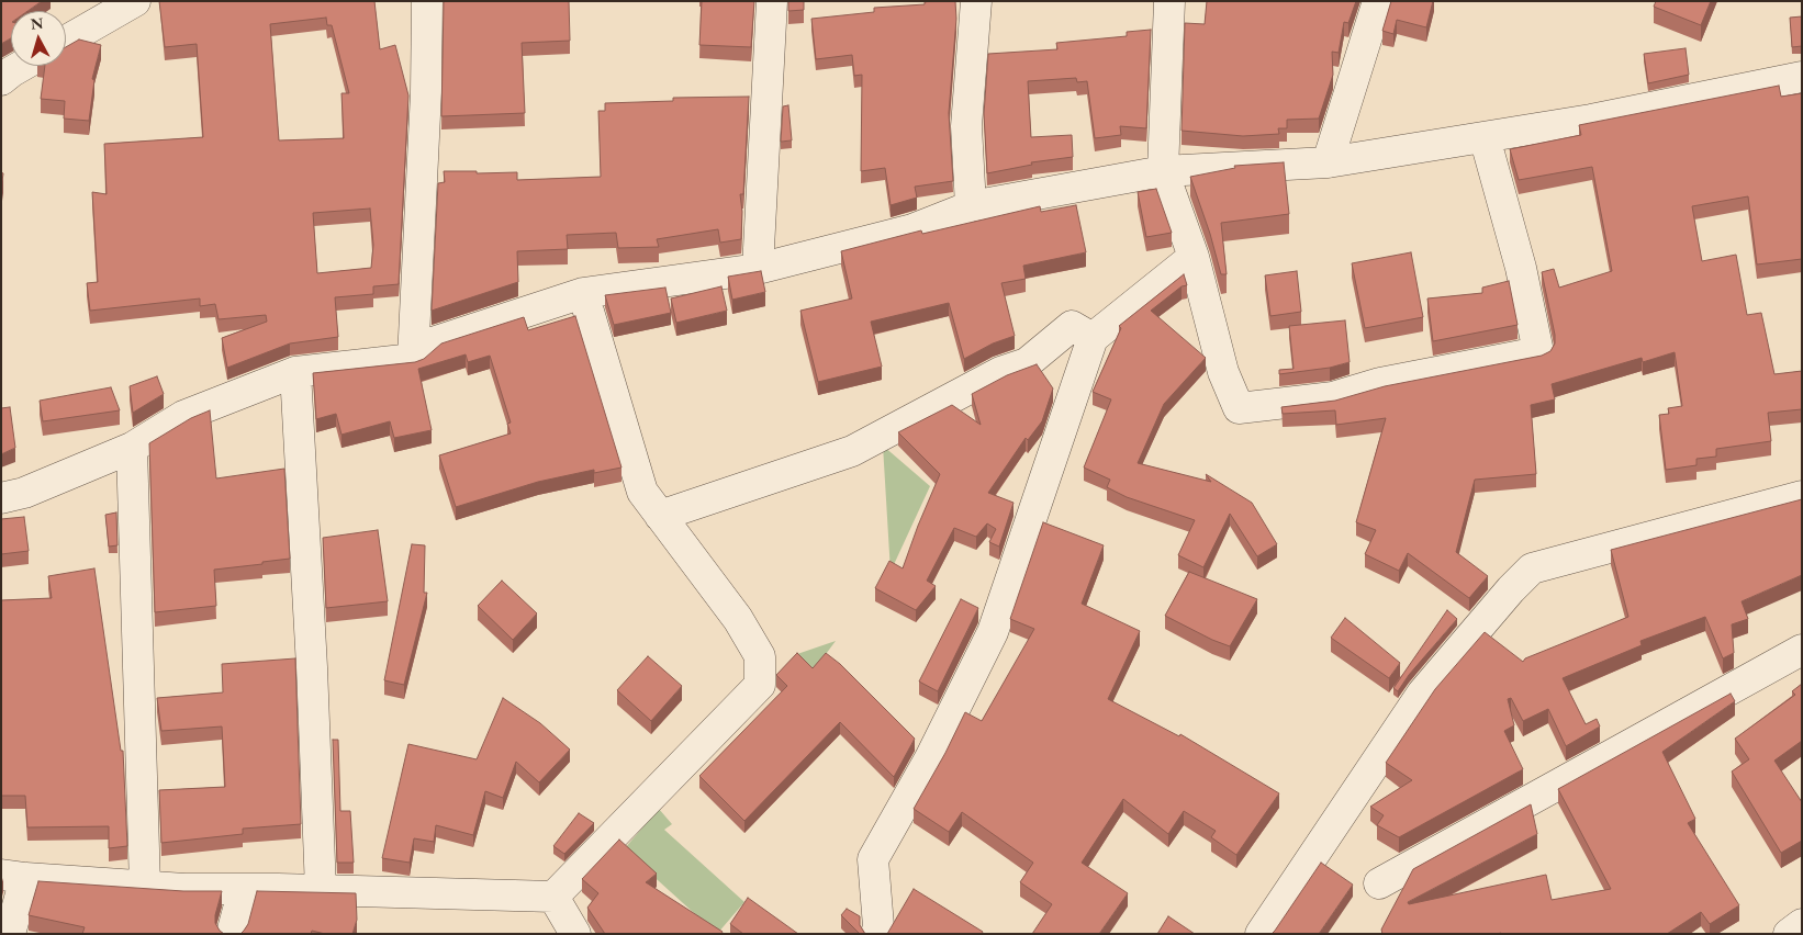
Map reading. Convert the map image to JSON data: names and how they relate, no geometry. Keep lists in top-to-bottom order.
{
  "north": "top"
}
